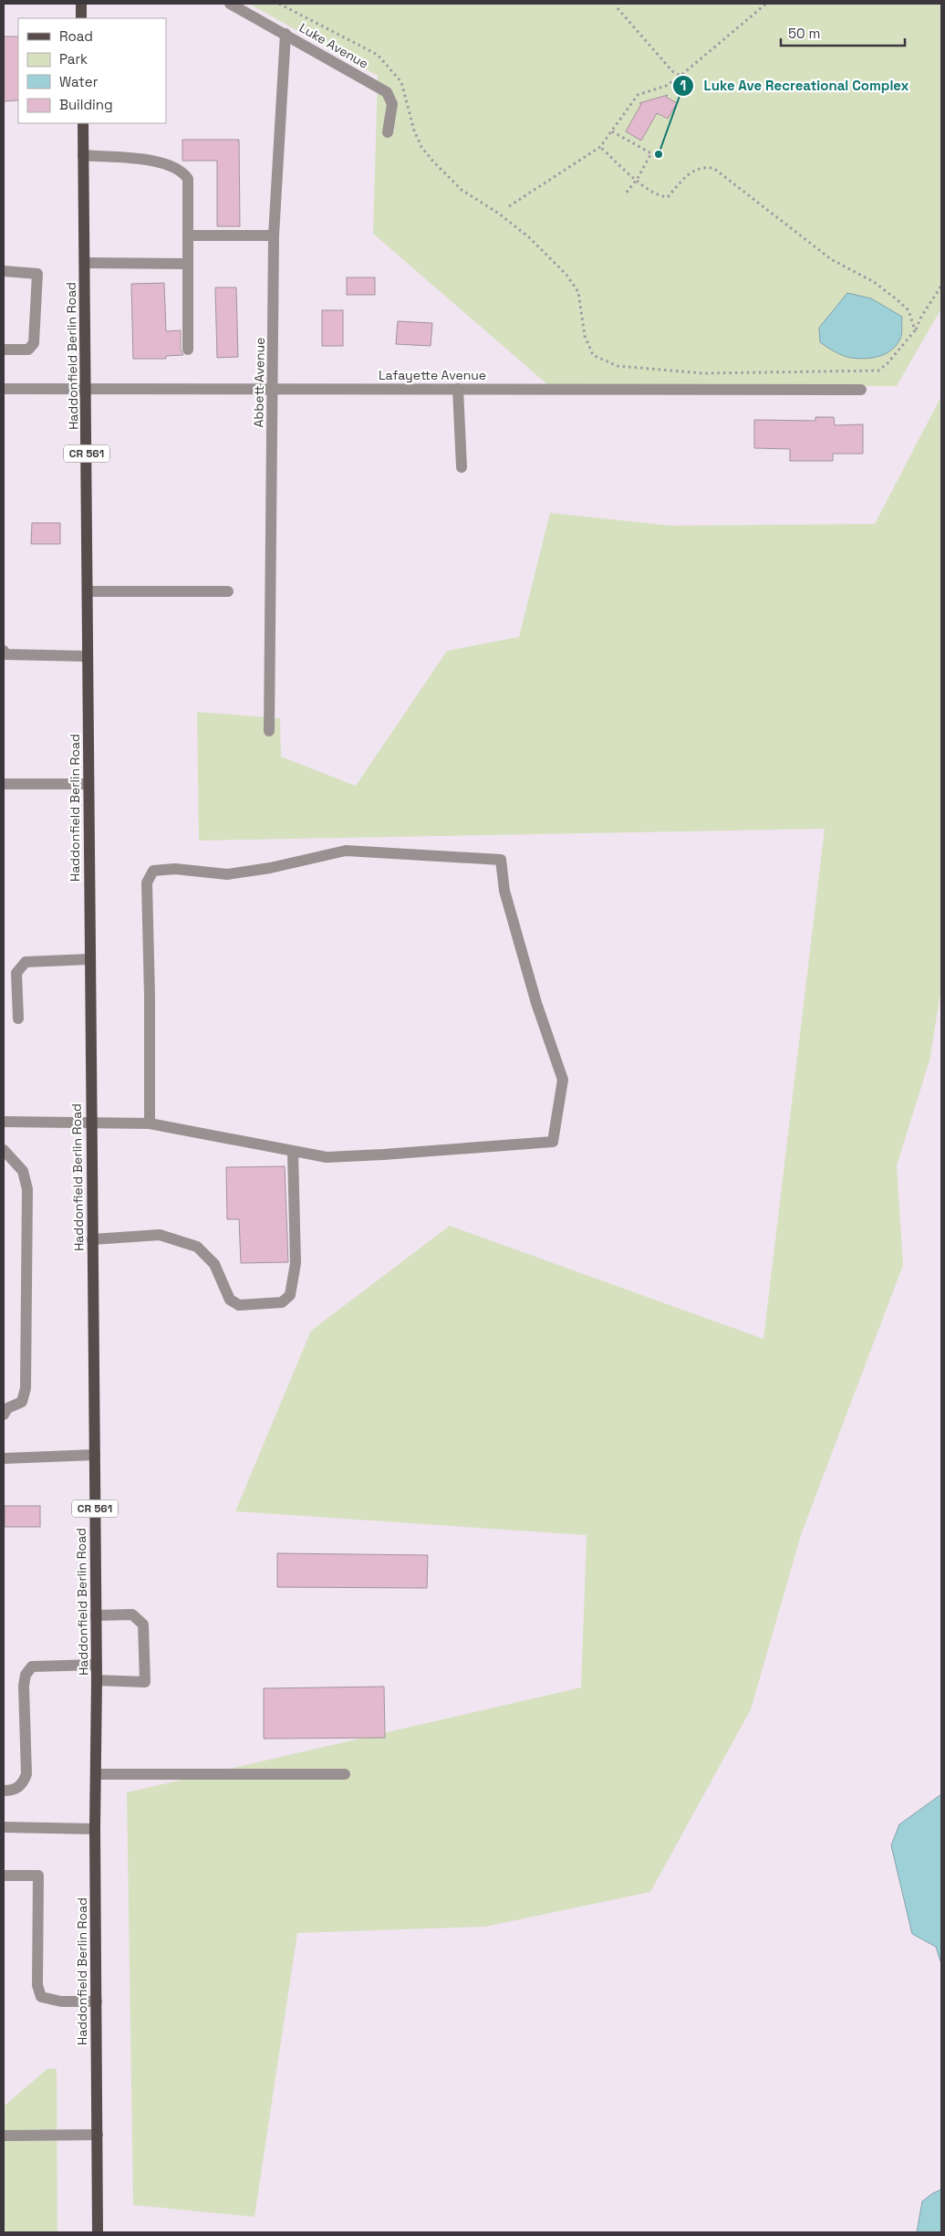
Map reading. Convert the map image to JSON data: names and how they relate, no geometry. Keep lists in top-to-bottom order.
{
  "streets": {
    "main road": ["Haddonfield Berlin Road", "CR 561"],
    "street": ["Luke Avenue", "Lafayette Avenue", "Abbett Avenue"]
  },
  "crossings": [
    ["Luke Avenue", "Abbett Avenue"],
    ["Haddonfield Berlin Road", "Lafayette Avenue"],
    ["Lafayette Avenue", "Abbett Avenue"]
  ],
  "places": ["Luke Ave Recreational Complex"],
  "legend": [
    "Road",
    "Park",
    "Water",
    "Building"
  ],
  "scale_bar": "50 m"
}
